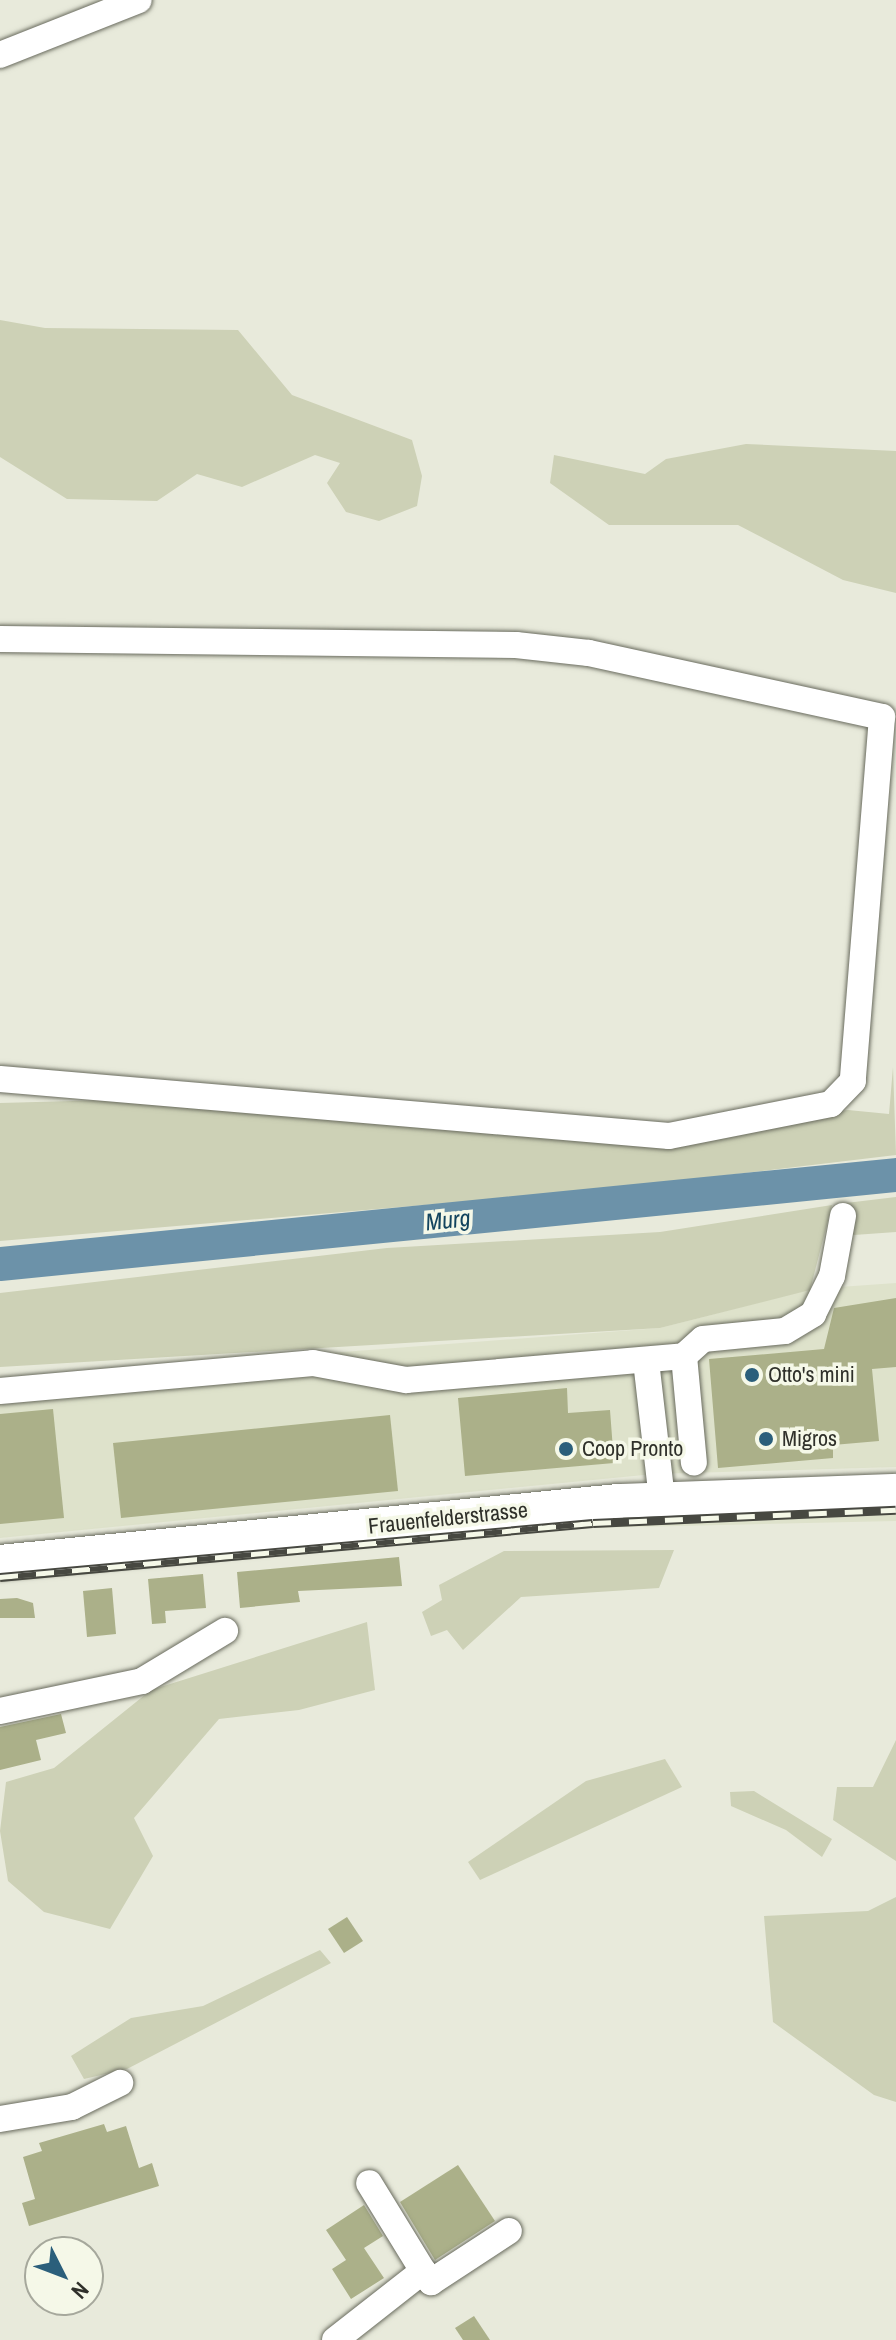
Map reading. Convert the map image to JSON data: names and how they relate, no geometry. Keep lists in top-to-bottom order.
{
  "streets": {
    "main road": ["Frauenfelderstrasse"]
  },
  "water": ["Murg"],
  "places": ["Otto's mini", "Migros", "Coop Pronto"],
  "north": "bottom right"
}
